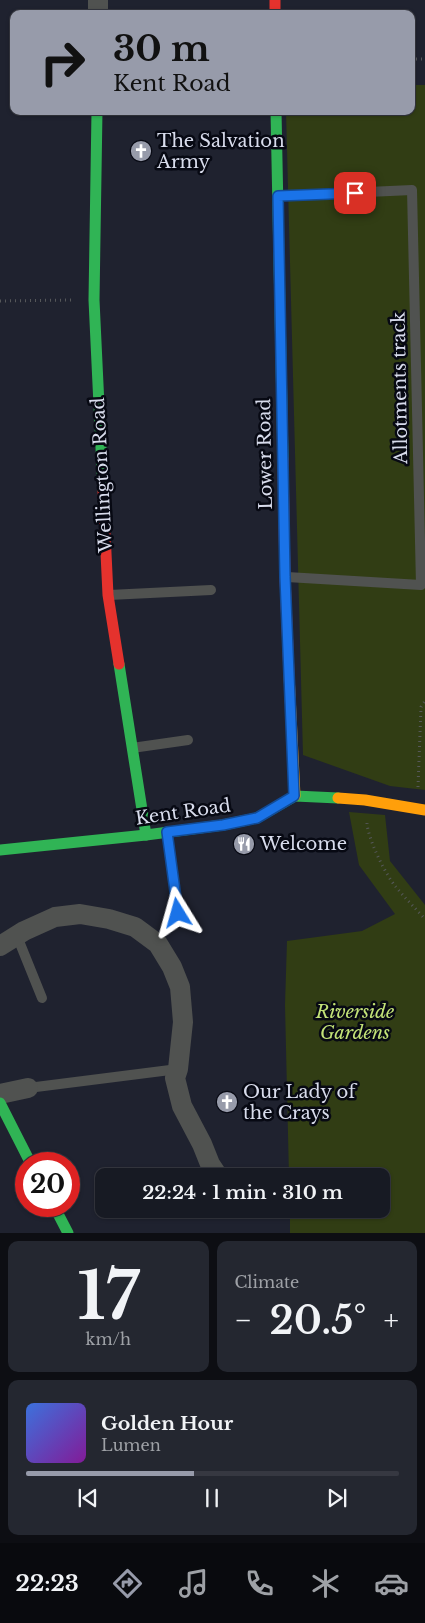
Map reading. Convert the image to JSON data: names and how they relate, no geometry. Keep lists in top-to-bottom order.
{
  "streets": {
    "street": ["Lower Road", "Wellington Road", "Kent Road"],
    "lane": ["Allotments track"]
  },
  "crossings": [
    ["Allotments track", "Lower Road"],
    ["Lower Road", "Kent Road"],
    ["Wellington Road", "Kent Road"]
  ],
  "parks": ["Riverside Gardens"],
  "places": {
    "church": ["The Salvation Army", "Our Lady of the Crays"],
    "restaurant": ["Welcome"]
  },
  "page": {
    "turn": ["30 m", "Kent Road"],
    "limit": "20",
    "trip": "22:24 · 1 min · 310 m",
    "tile": [
      ["17", "km/h"],
      "Climate"
    ],
    "heat": ["−", "20.5°", "+"],
    "song": ["Golden Hour", "Lumen"],
    "tabs": "22:23"
  }
}
